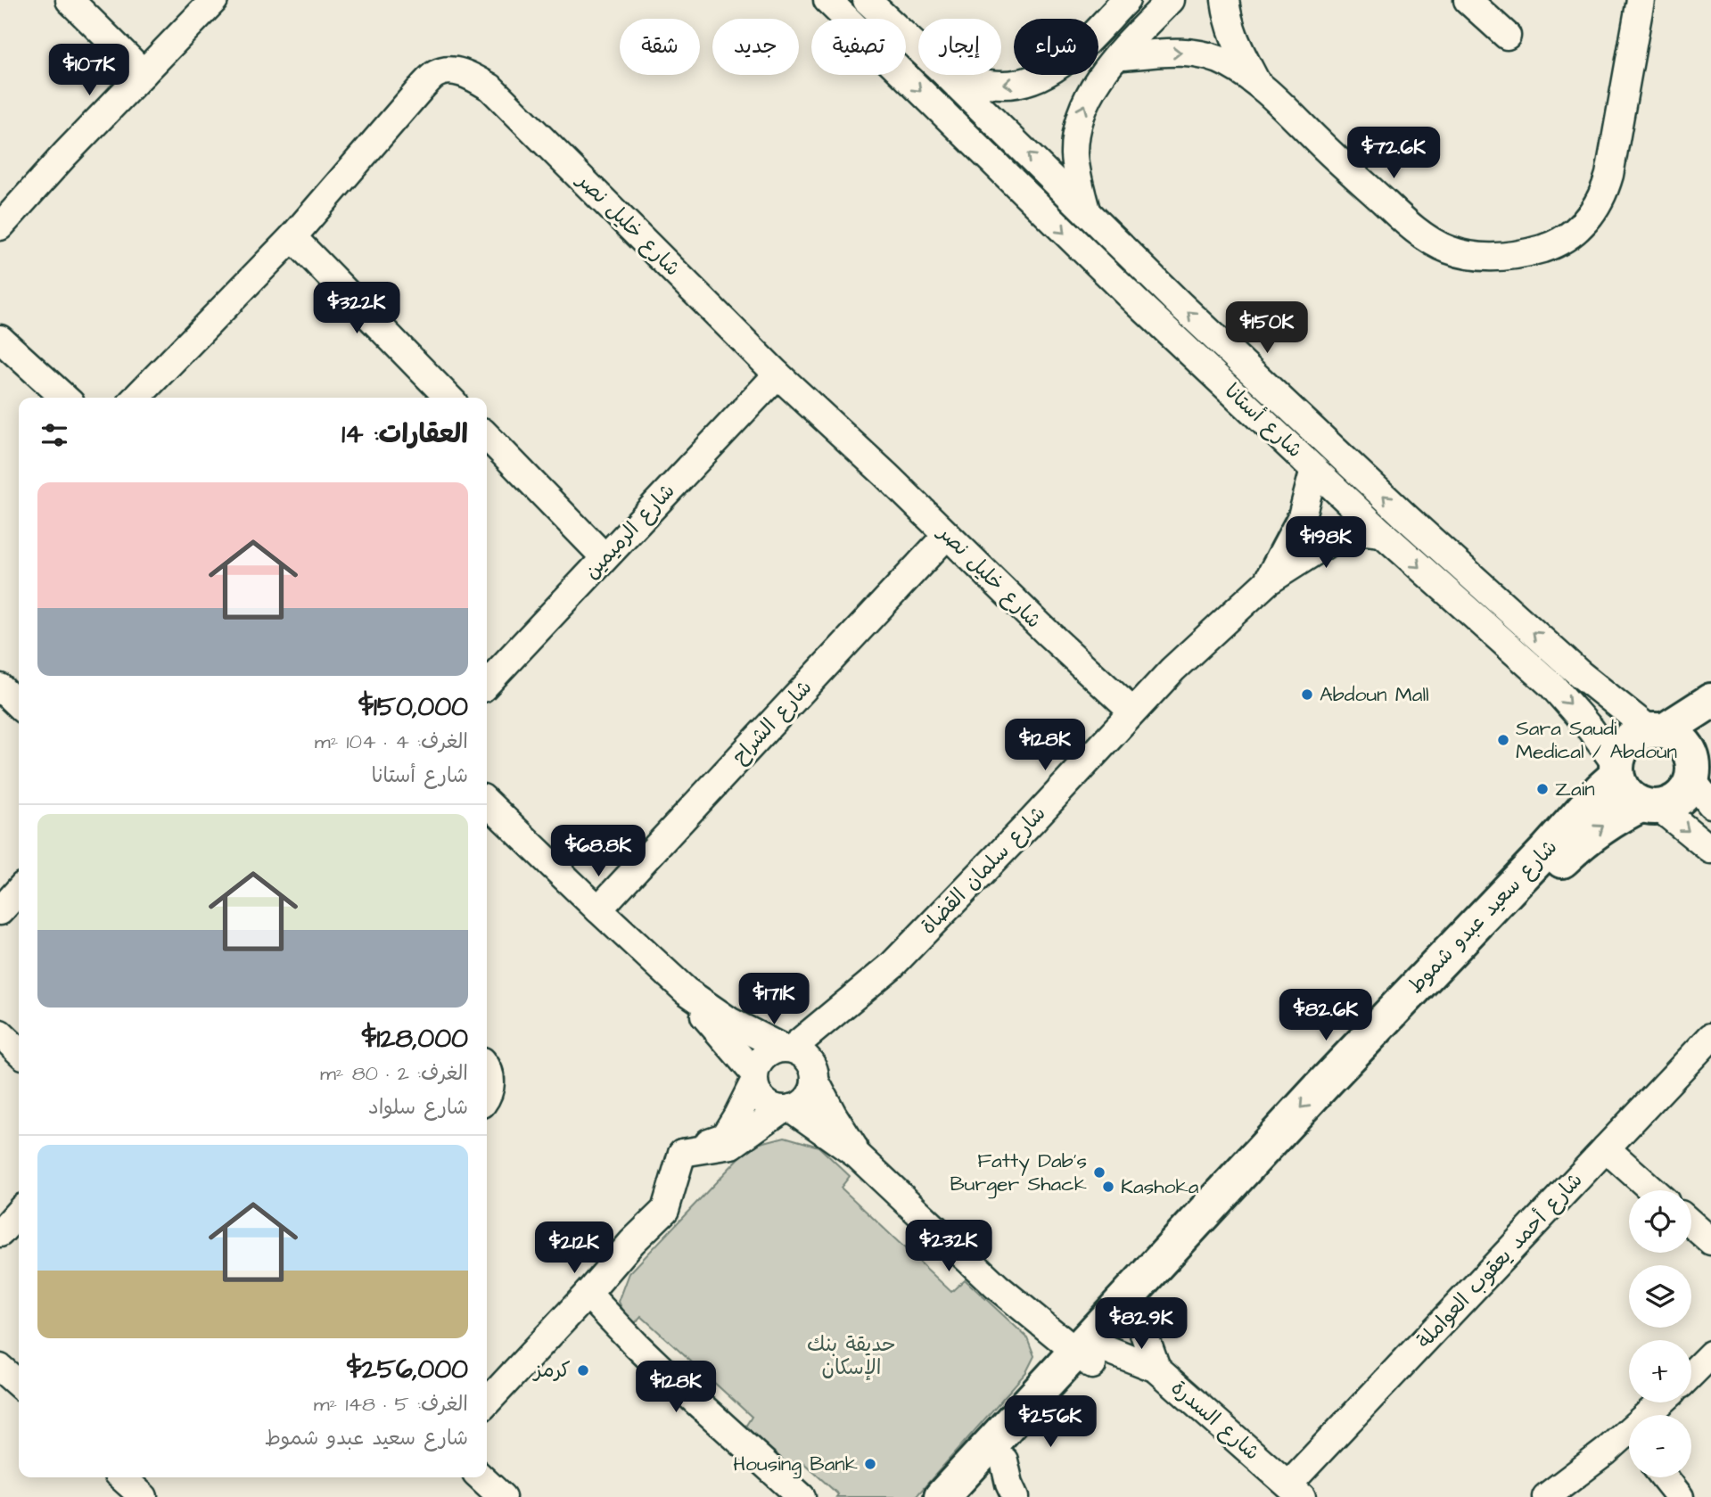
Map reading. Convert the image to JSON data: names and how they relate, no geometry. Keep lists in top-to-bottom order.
{
  "streets": {
    "main road": ["شارع سعيد عبدو شموط"],
    "street": [
      "شارع خليل نصر",
      "شارع أستانا",
      "شارع الرميمين",
      "شارع الشراح",
      "شارع سلمان القضاة",
      "شارع أحمد يعقوب العواملة",
      "شارع السدرة"
    ]
  },
  "crossings": [
    ["شارع خليل نصر", "شارع الرميمين"],
    ["شارع خليل نصر", "شارع الشراح"],
    ["شارع خليل نصر", "شارع سلمان القضاة"],
    ["شارع أستانا", "شارع سلمان القضاة"],
    ["شارع أستانا", "شارع سعيد عبدو شموط"],
    ["شارع سعيد عبدو شموط", "شارع السدرة"],
    ["شارع أحمد يعقوب العواملة", "شارع السدرة"]
  ],
  "parks": ["حديقة بنك الإسكان"],
  "places": [
    "Abdoun Mall",
    "Sara Saudi Medical / Abdoun",
    "Zain",
    "Fatty Dab's Burger Shack",
    "Kashoka",
    "كرمز",
    "Housing Bank"
  ],
  "page": {
    "chip": [
      "شراء",
      "إيجار",
      "تصفية",
      "جديد",
      "شقة"
    ],
    "price": [
      "$107K",
      "$72.6K",
      "$322K",
      "$150K",
      "$198K",
      "$128K",
      "$68.8K",
      "$171K",
      "$82.6K",
      "$232K",
      "$212K",
      "$82.9K",
      "$128K",
      "$256K"
    ],
    "heading": "العقارات: 14",
    "list": [
      {
        "name": "$150,000",
        "note": "الغرف: 4 · 104 m² · شارع أستانا"
      },
      {
        "name": "$128,000",
        "note": "الغرف: 2 · 80 m² · شارع سلواد"
      },
      {
        "name": "$256,000",
        "note": "الغرف: 5 · 148 m² · شارع سعيد عبدو شموط"
      }
    ],
    "map_buttons": ["+", "−"]
  }
}
